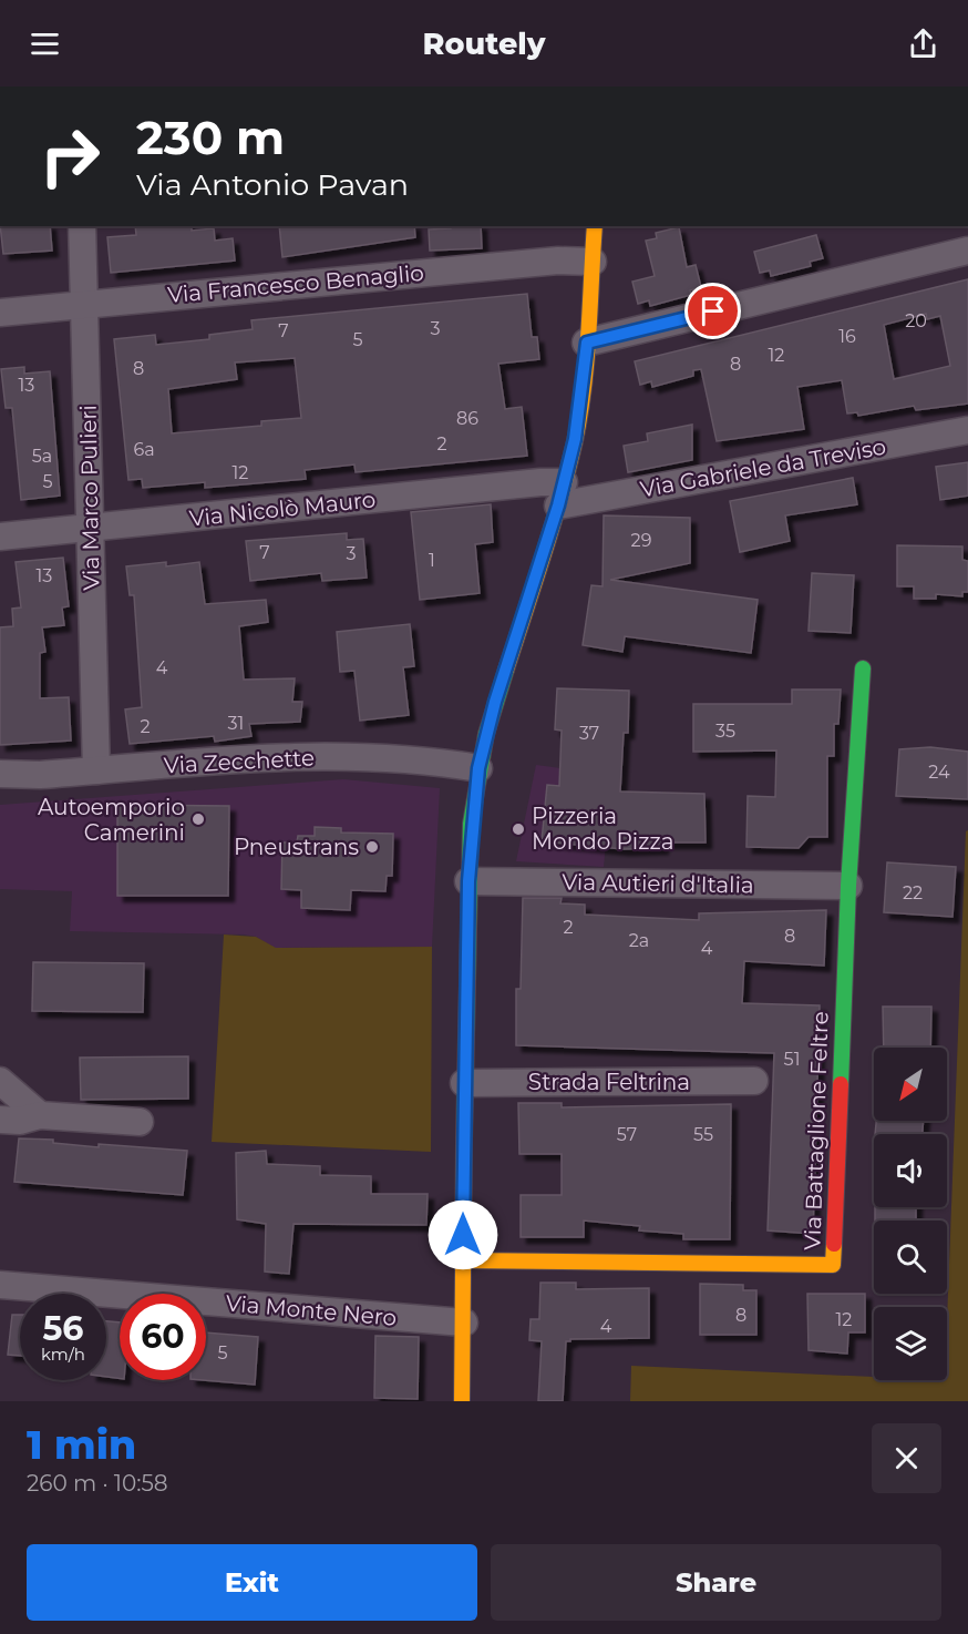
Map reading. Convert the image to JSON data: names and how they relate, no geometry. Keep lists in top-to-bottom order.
{
  "streets": {
    "main road": ["Via Battaglione Feltre"],
    "street": [
      "Via Francesco Benaglio",
      "Via Gabriele da Treviso",
      "Via Marco Pulieri",
      "Via Nicolò Mauro",
      "Via Zecchette",
      "Via Autieri d'Italia",
      "Strada Feltrina",
      "Via Monte Nero"
    ]
  },
  "crossings": [
    ["Via Francesco Benaglio", "Via Marco Pulieri"],
    ["Via Gabriele da Treviso", "Via Nicolò Mauro"],
    ["Via Marco Pulieri", "Via Nicolò Mauro"],
    ["Via Marco Pulieri", "Via Zecchette"],
    ["Via Autieri d'Italia", "Via Battaglione Feltre"]
  ],
  "places": ["Autoemporio Camerini", "Pizzeria Mondo Pizza", "Pneustrans"],
  "house_numbers": [
    "20",
    "3",
    "7",
    "16",
    "5",
    "12",
    "8",
    "8",
    "13",
    "86",
    "2",
    "6a",
    "5a",
    "12",
    "5",
    "29",
    "7",
    "3",
    "1",
    "13",
    "4",
    "31",
    "2",
    "35",
    "37",
    "24",
    "22",
    "2",
    "8",
    "2a",
    "4",
    "51",
    "57",
    "55",
    "8",
    "12",
    "4",
    "5"
  ],
  "north": "bottom left",
  "page": {
    "header": "Routely",
    "turn": ["230 m", "Via Antonio Pavan"],
    "speed": "56 km/h",
    "limit": "60",
    "heading": ["1 min", "260 m · 10:58"],
    "buttons": ["Exit", "Share"]
  }
}
